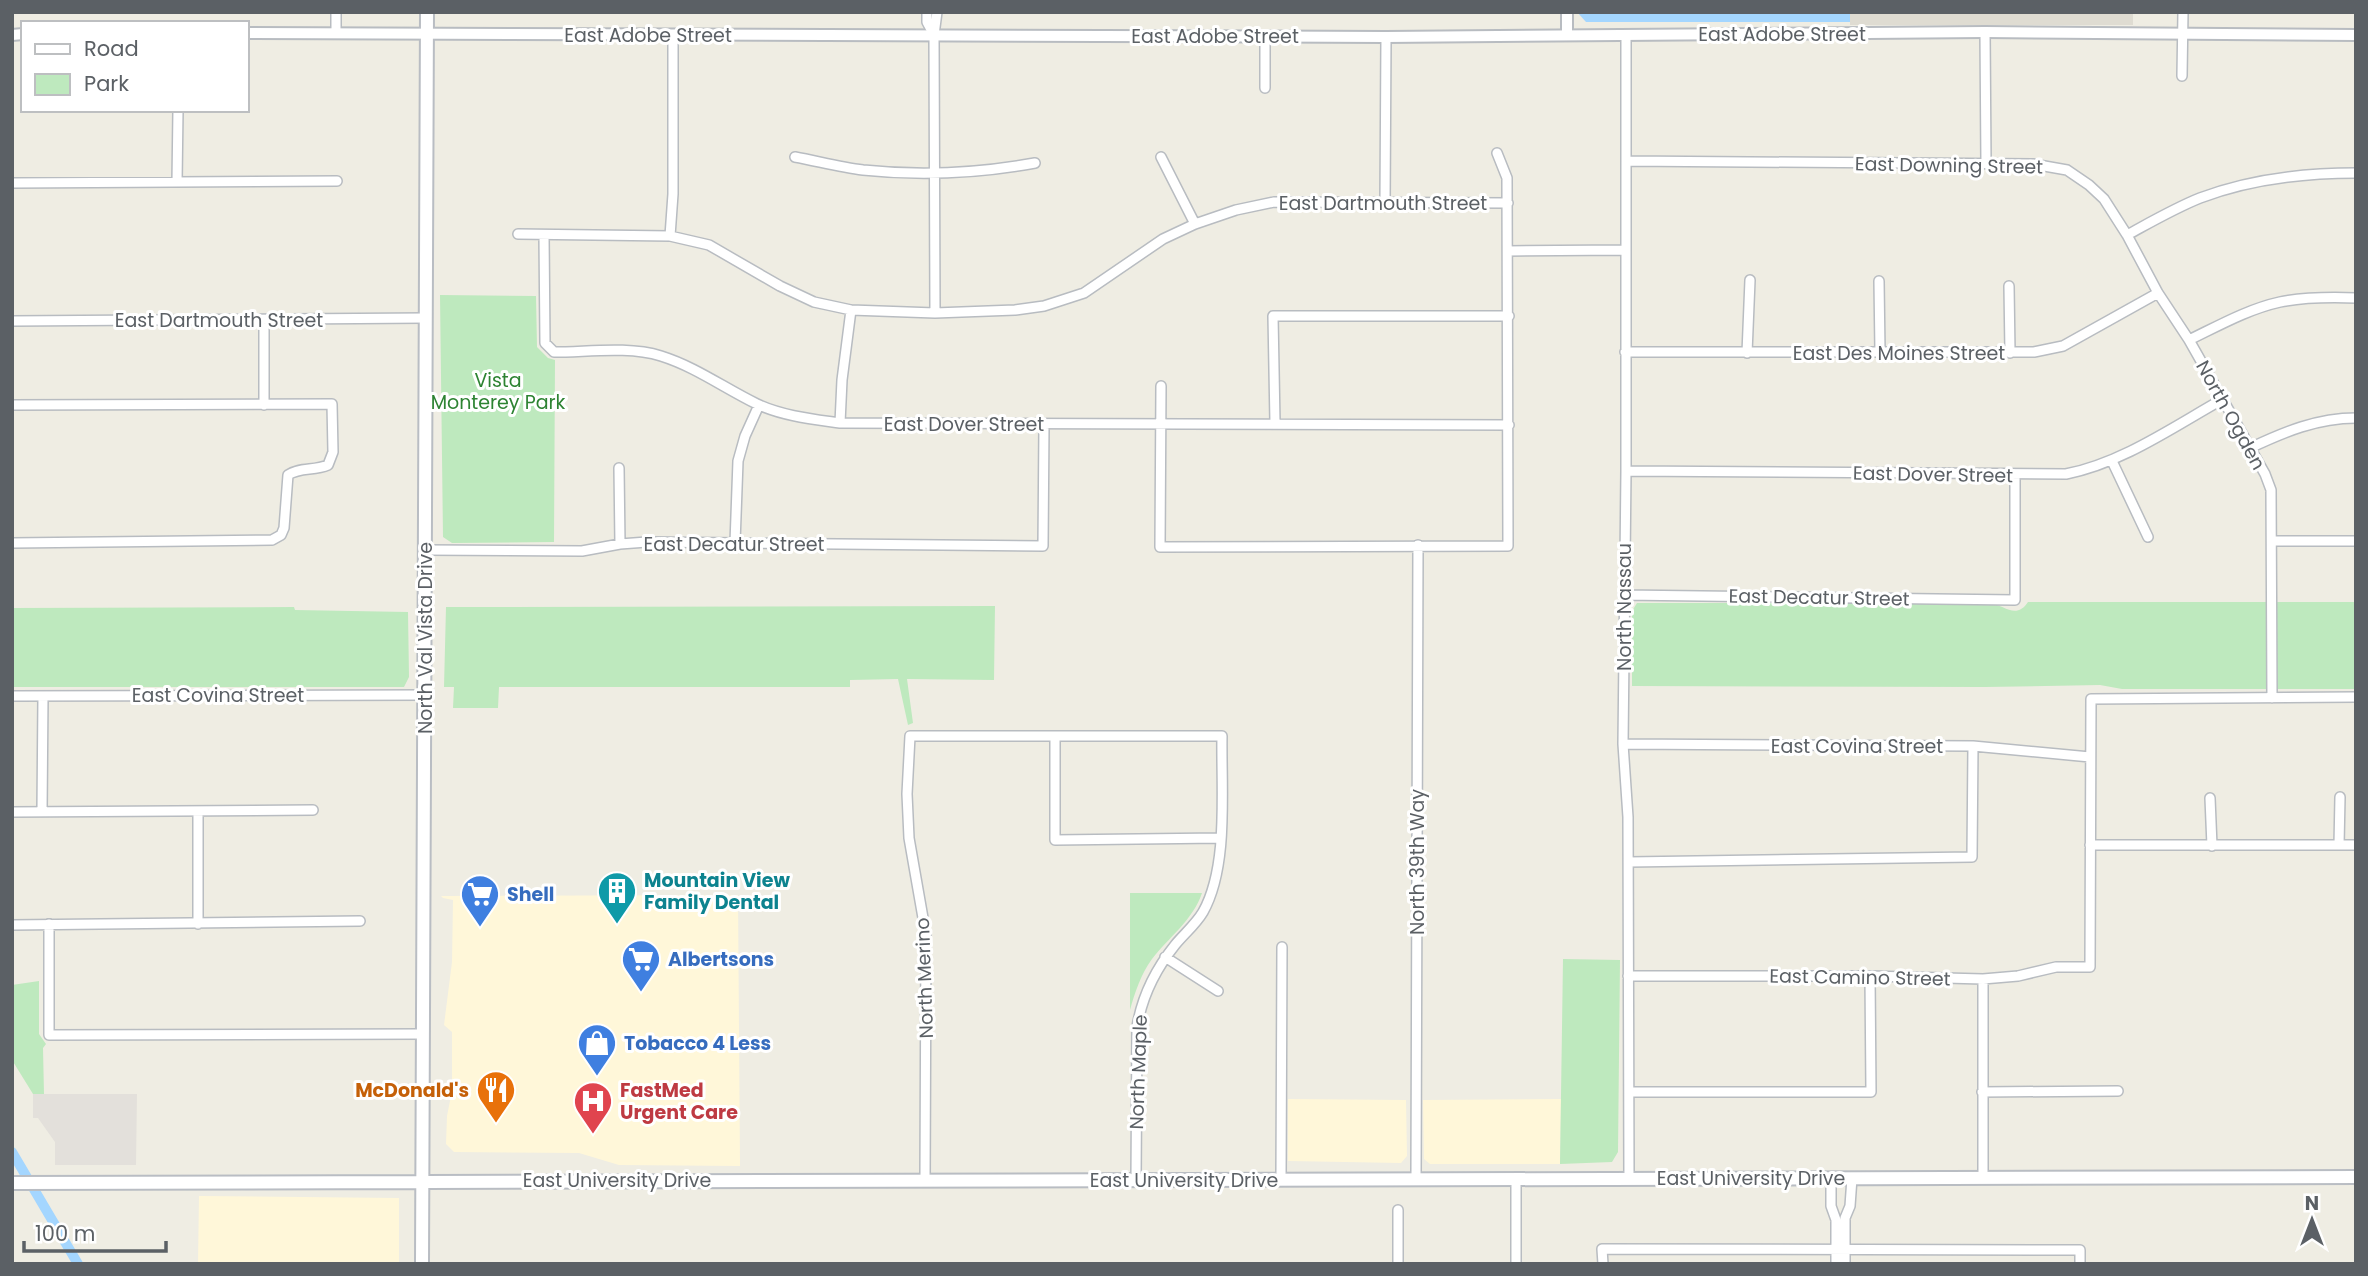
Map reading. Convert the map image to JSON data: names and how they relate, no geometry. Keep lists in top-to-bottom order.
{
  "streets": {
    "main road": ["North Val Vista Drive", "East University Drive"],
    "street": [
      "East Adobe Street",
      "East Downing Street",
      "East Dartmouth Street",
      "East Des Moines Street",
      "North Ogden",
      "East Dover Street",
      "East Decatur Street",
      "North Nassau",
      "East Covina Street",
      "North 39th Way",
      "East Camino Street",
      "North Merino",
      "North Maple"
    ]
  },
  "crossings": [
    ["East Adobe Street", "North Nassau"],
    ["East Adobe Street", "North Val Vista Drive"],
    ["East Downing Street", "North Ogden"],
    ["East Downing Street", "North Nassau"],
    ["East Dartmouth Street", "East Dover Street"],
    ["East Dartmouth Street", "North Val Vista Drive"],
    ["East Des Moines Street", "North Ogden"],
    ["East Des Moines Street", "North Nassau"],
    ["North Ogden", "East Dover Street"],
    ["East Dover Street", "East Decatur Street"],
    ["East Dover Street", "North Nassau"],
    ["East Decatur Street", "North Nassau"],
    ["East Decatur Street", "North Val Vista Drive"],
    ["North Nassau", "East Covina Street"],
    ["North Nassau", "East Camino Street"],
    ["North Nassau", "East University Drive"],
    ["North Val Vista Drive", "East Covina Street"],
    ["North Val Vista Drive", "East University Drive"],
    ["North 39th Way", "East University Drive"],
    ["North Merino", "North Maple"],
    ["North Merino", "East University Drive"],
    ["North Maple", "East University Drive"]
  ],
  "parks": ["Vista Monterey Park"],
  "places": {
    "building": ["Mountain View Family Dental"],
    "supermarket": ["Shell", "Albertsons"],
    "shop": ["Tobacco 4 Less"],
    "restaurant": ["McDonald's"],
    "hospital": ["FastMed Urgent Care"]
  },
  "legend": ["Road", "Park"],
  "scale_bar": "100 m",
  "north": "top"
}
